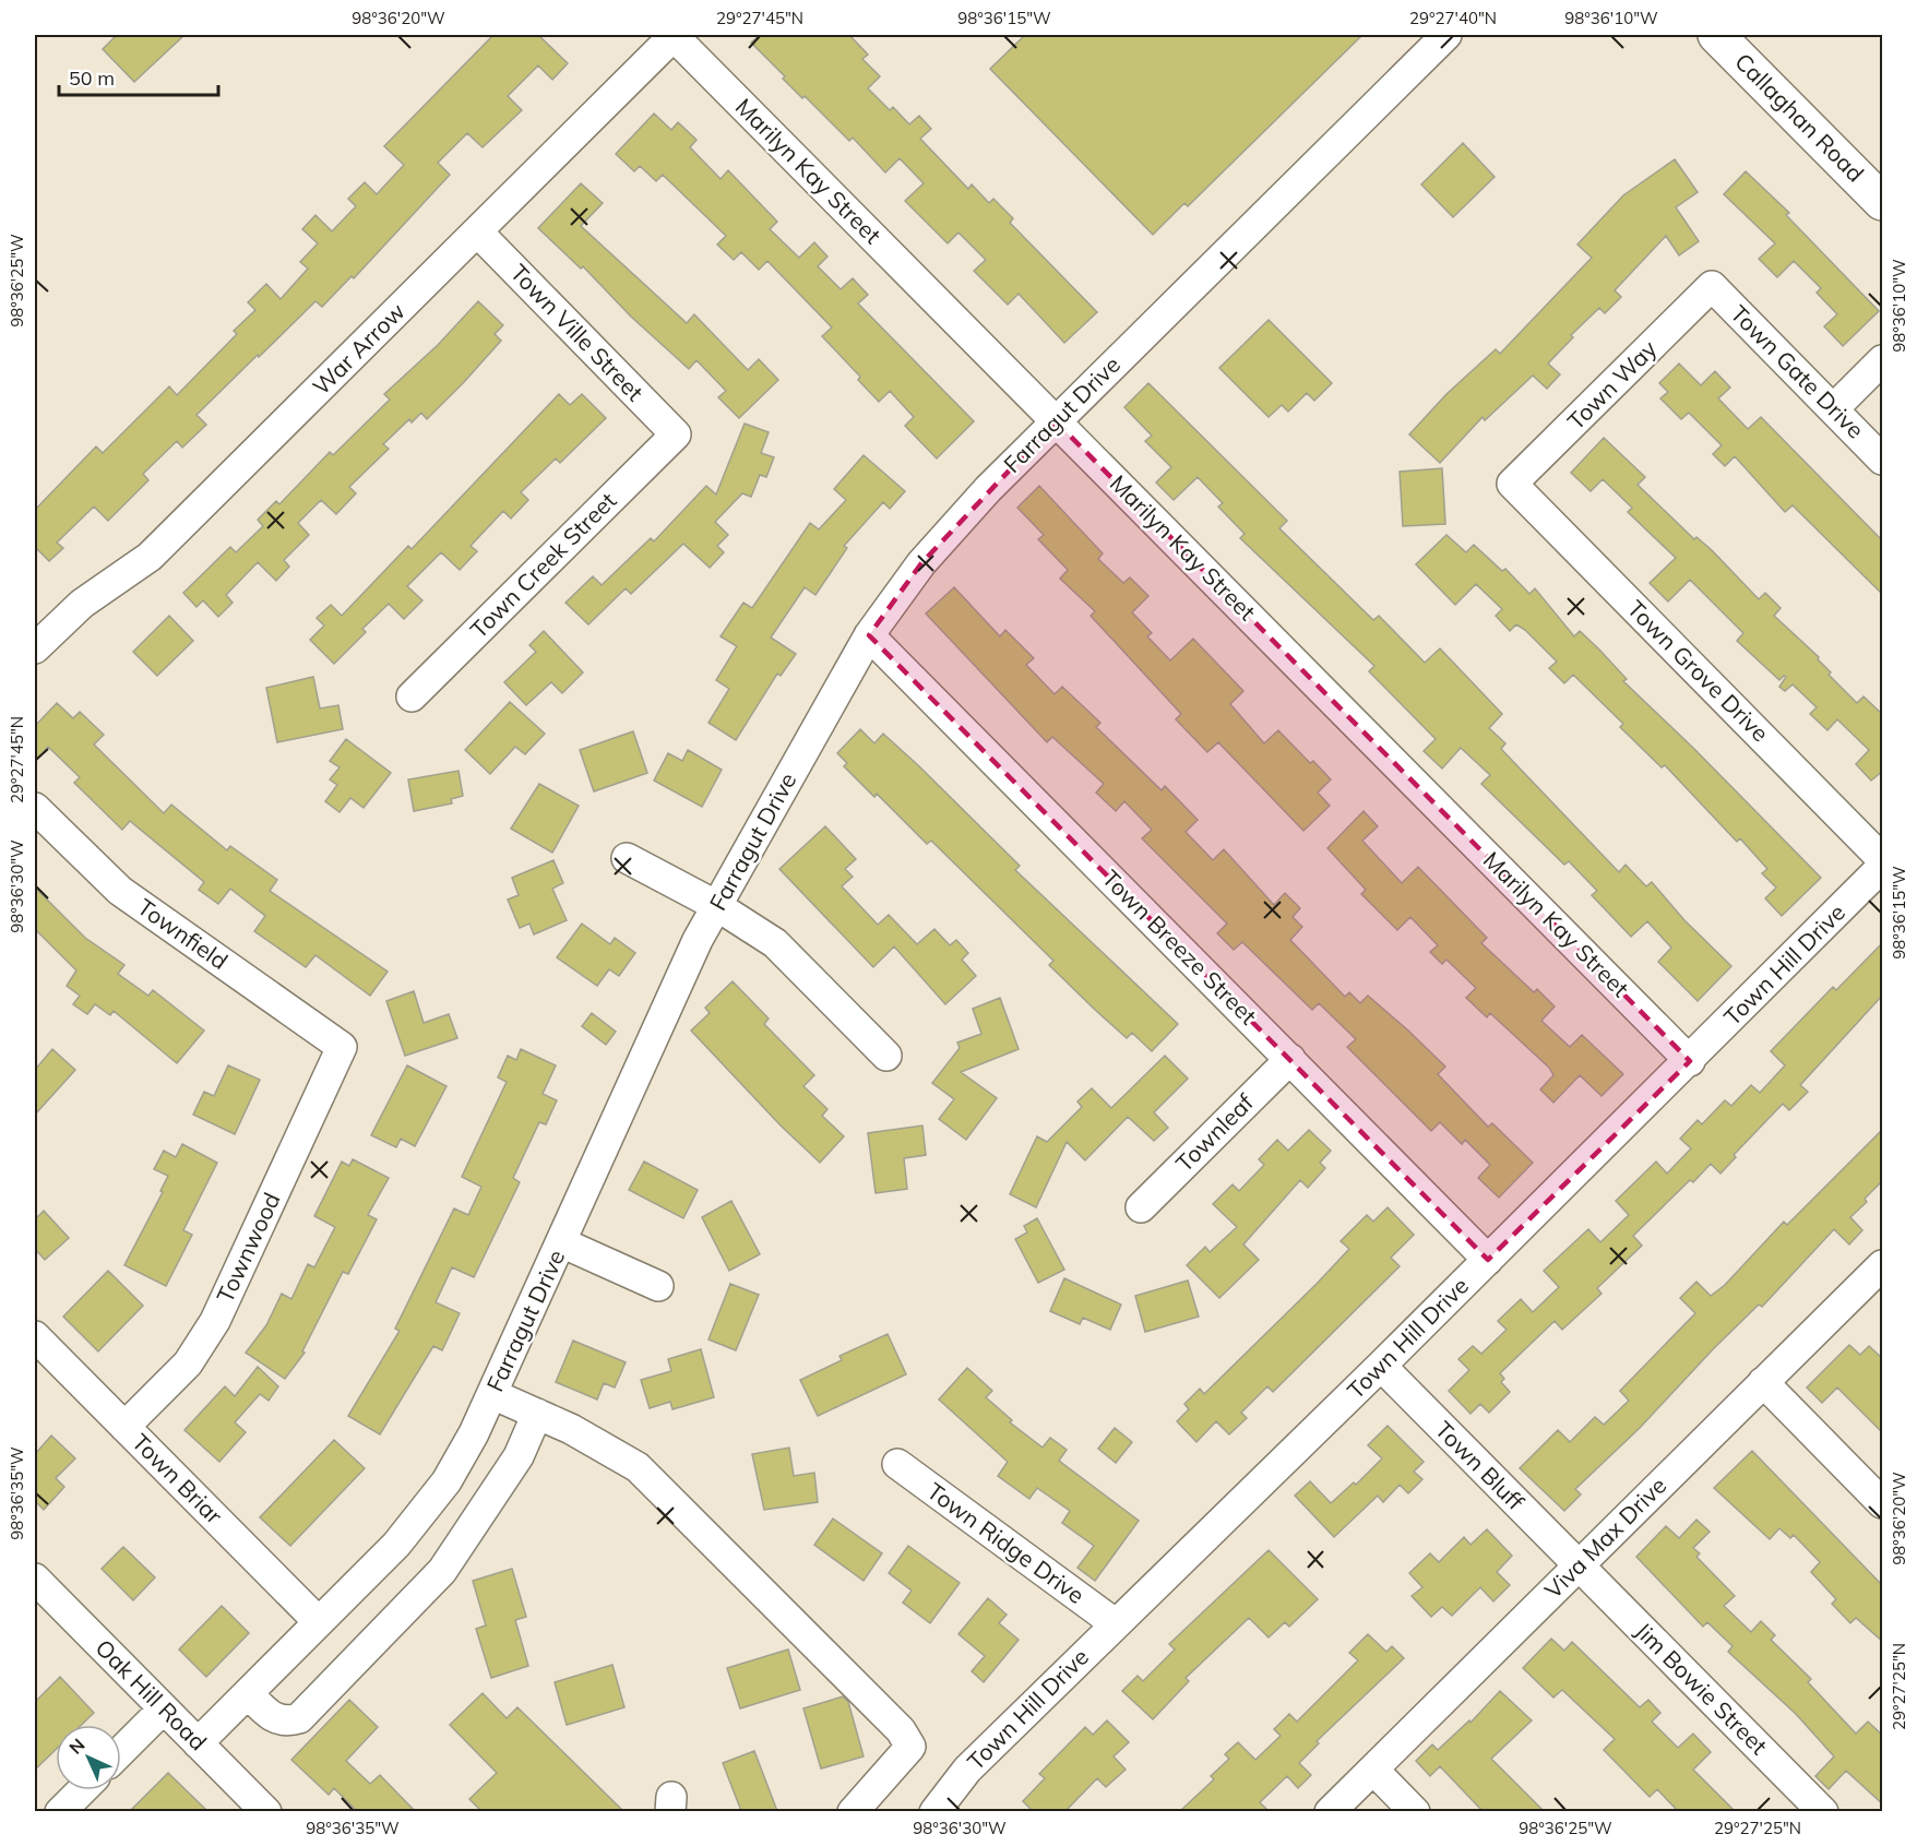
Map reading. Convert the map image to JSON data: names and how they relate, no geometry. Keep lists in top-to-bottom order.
{
  "streets": {
    "main road": ["Callaghan Road"],
    "street": [
      "Marilyn Kay Street",
      "Town Ville Street",
      "War Arrow",
      "Town Gate Drive",
      "Town Way",
      "Farragut Drive",
      "Town Creek Street",
      "Town Grove Drive",
      "Townfield",
      "Town Breeze Street",
      "Town Hill Drive",
      "Townleaf",
      "Townwood",
      "Town Bluff",
      "Town Briar",
      "Viva Max Drive",
      "Town Ridge Drive",
      "Jim Bowie Street",
      "Oak Hill Road"
    ]
  },
  "crossings": [
    ["Marilyn Kay Street", "War Arrow"],
    ["Marilyn Kay Street", "Farragut Drive"],
    ["Marilyn Kay Street", "Town Hill Drive"],
    ["Town Ville Street", "War Arrow"],
    ["Town Ville Street", "Town Creek Street"],
    ["Town Gate Drive", "Town Way"],
    ["Town Way", "Town Grove Drive"],
    ["Farragut Drive", "Town Breeze Street"],
    ["Farragut Drive", "Town Briar"],
    ["Farragut Drive", "Oak Hill Road"],
    ["Townfield", "Townwood"],
    ["Town Breeze Street", "Town Hill Drive"],
    ["Town Breeze Street", "Townleaf"],
    ["Town Hill Drive", "Town Bluff"],
    ["Town Hill Drive", "Town Ridge Drive"],
    ["Townwood", "Town Briar"],
    ["Town Bluff", "Viva Max Drive"],
    ["Town Bluff", "Jim Bowie Street"],
    ["Viva Max Drive", "Jim Bowie Street"]
  ],
  "scale_bar": "50 m",
  "north": "top left",
  "coordinates": [
    "98°36'20\"W",
    "29°27'45\"N",
    "98°36'15\"W",
    "29°27'40\"N",
    "98°36'10\"W",
    "98°36'25\"W",
    "98°36'30\"W",
    "98°36'35\"W",
    "29°27'25\"N"
  ]
}
